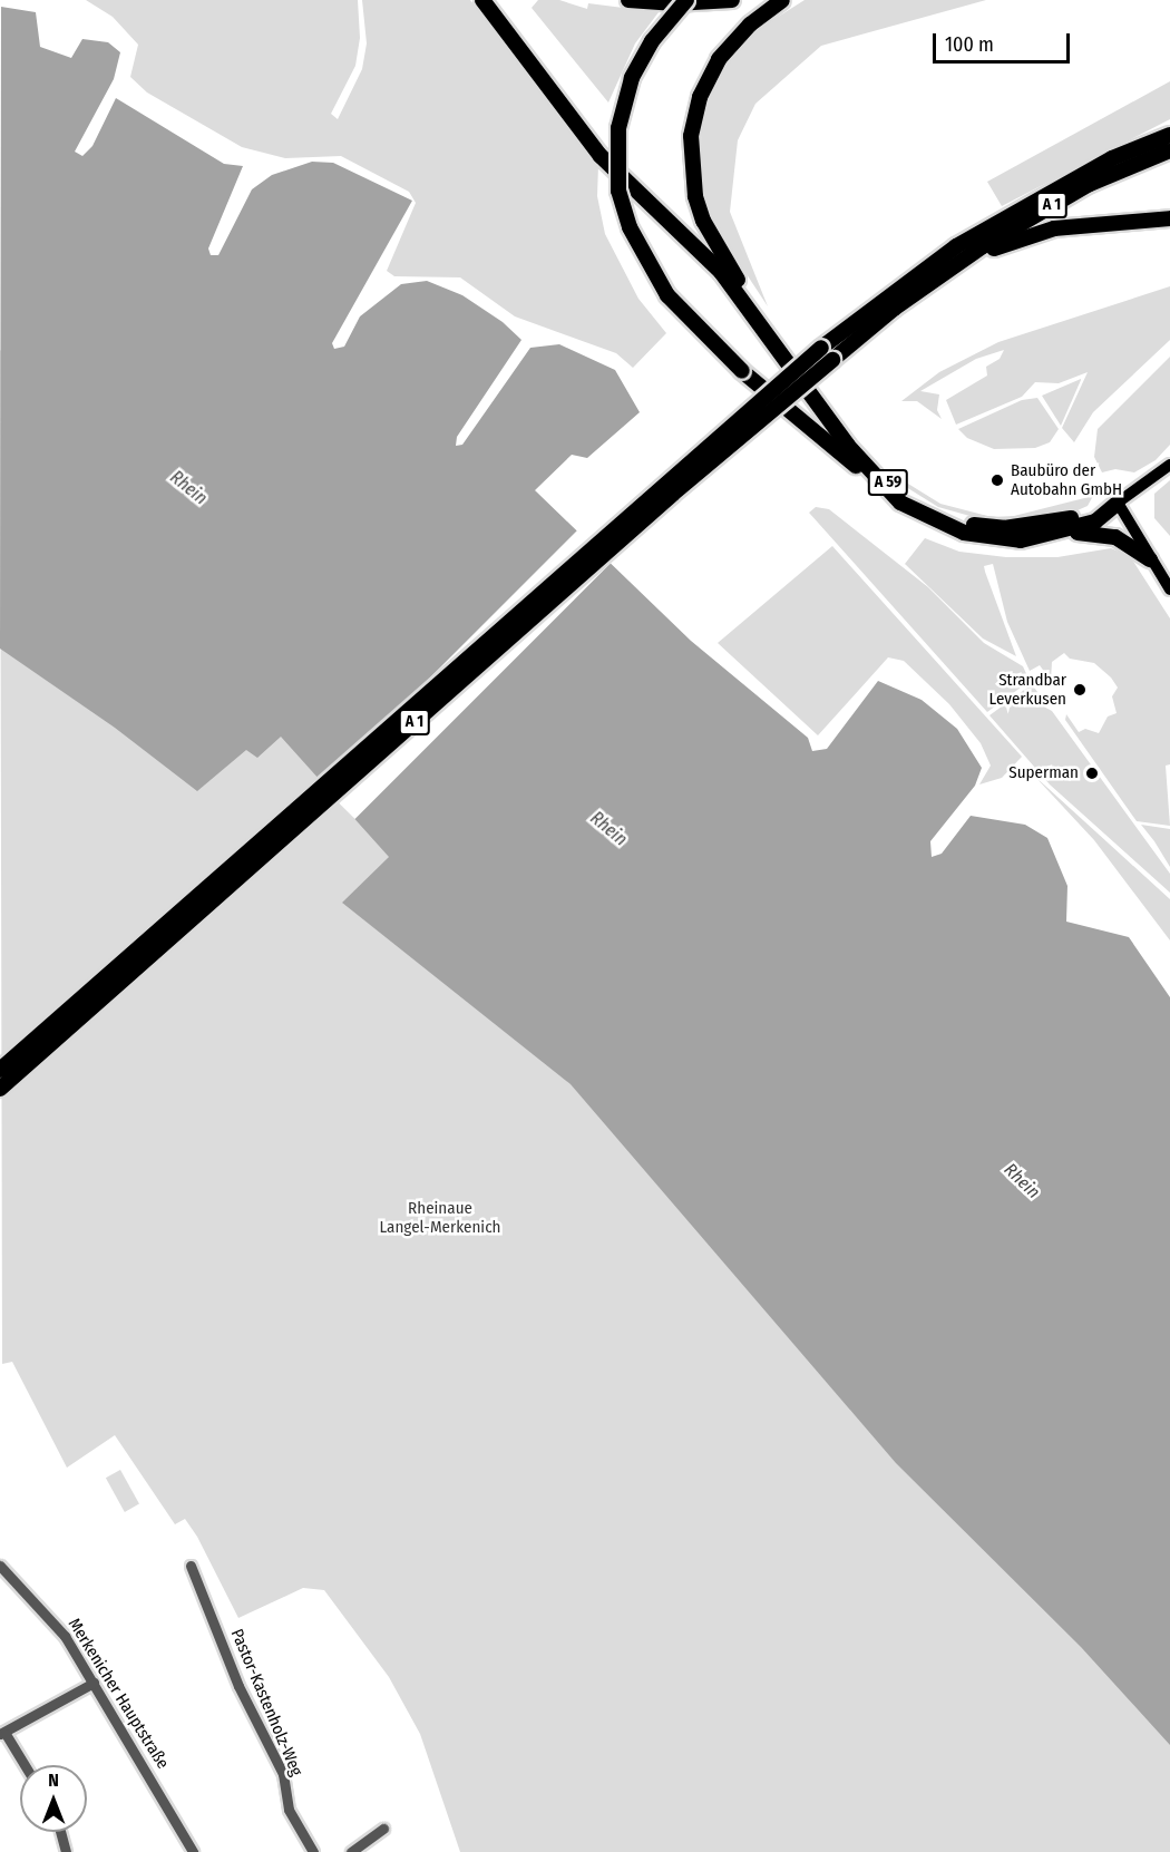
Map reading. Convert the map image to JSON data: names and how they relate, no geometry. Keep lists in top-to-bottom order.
{
  "streets": {
    "highway": ["A 1", "A 59"],
    "street": ["Merkenicher Hauptstraße", "Pastor-Kastenholz-Weg"]
  },
  "water": ["Rhein"],
  "parks": ["Rheinaue Langel-Merkenich"],
  "places": ["Baubüro der Autobahn GmbH", "Strandbar Leverkusen", "Superman"],
  "scale_bar": "100 m",
  "north": "top"
}
